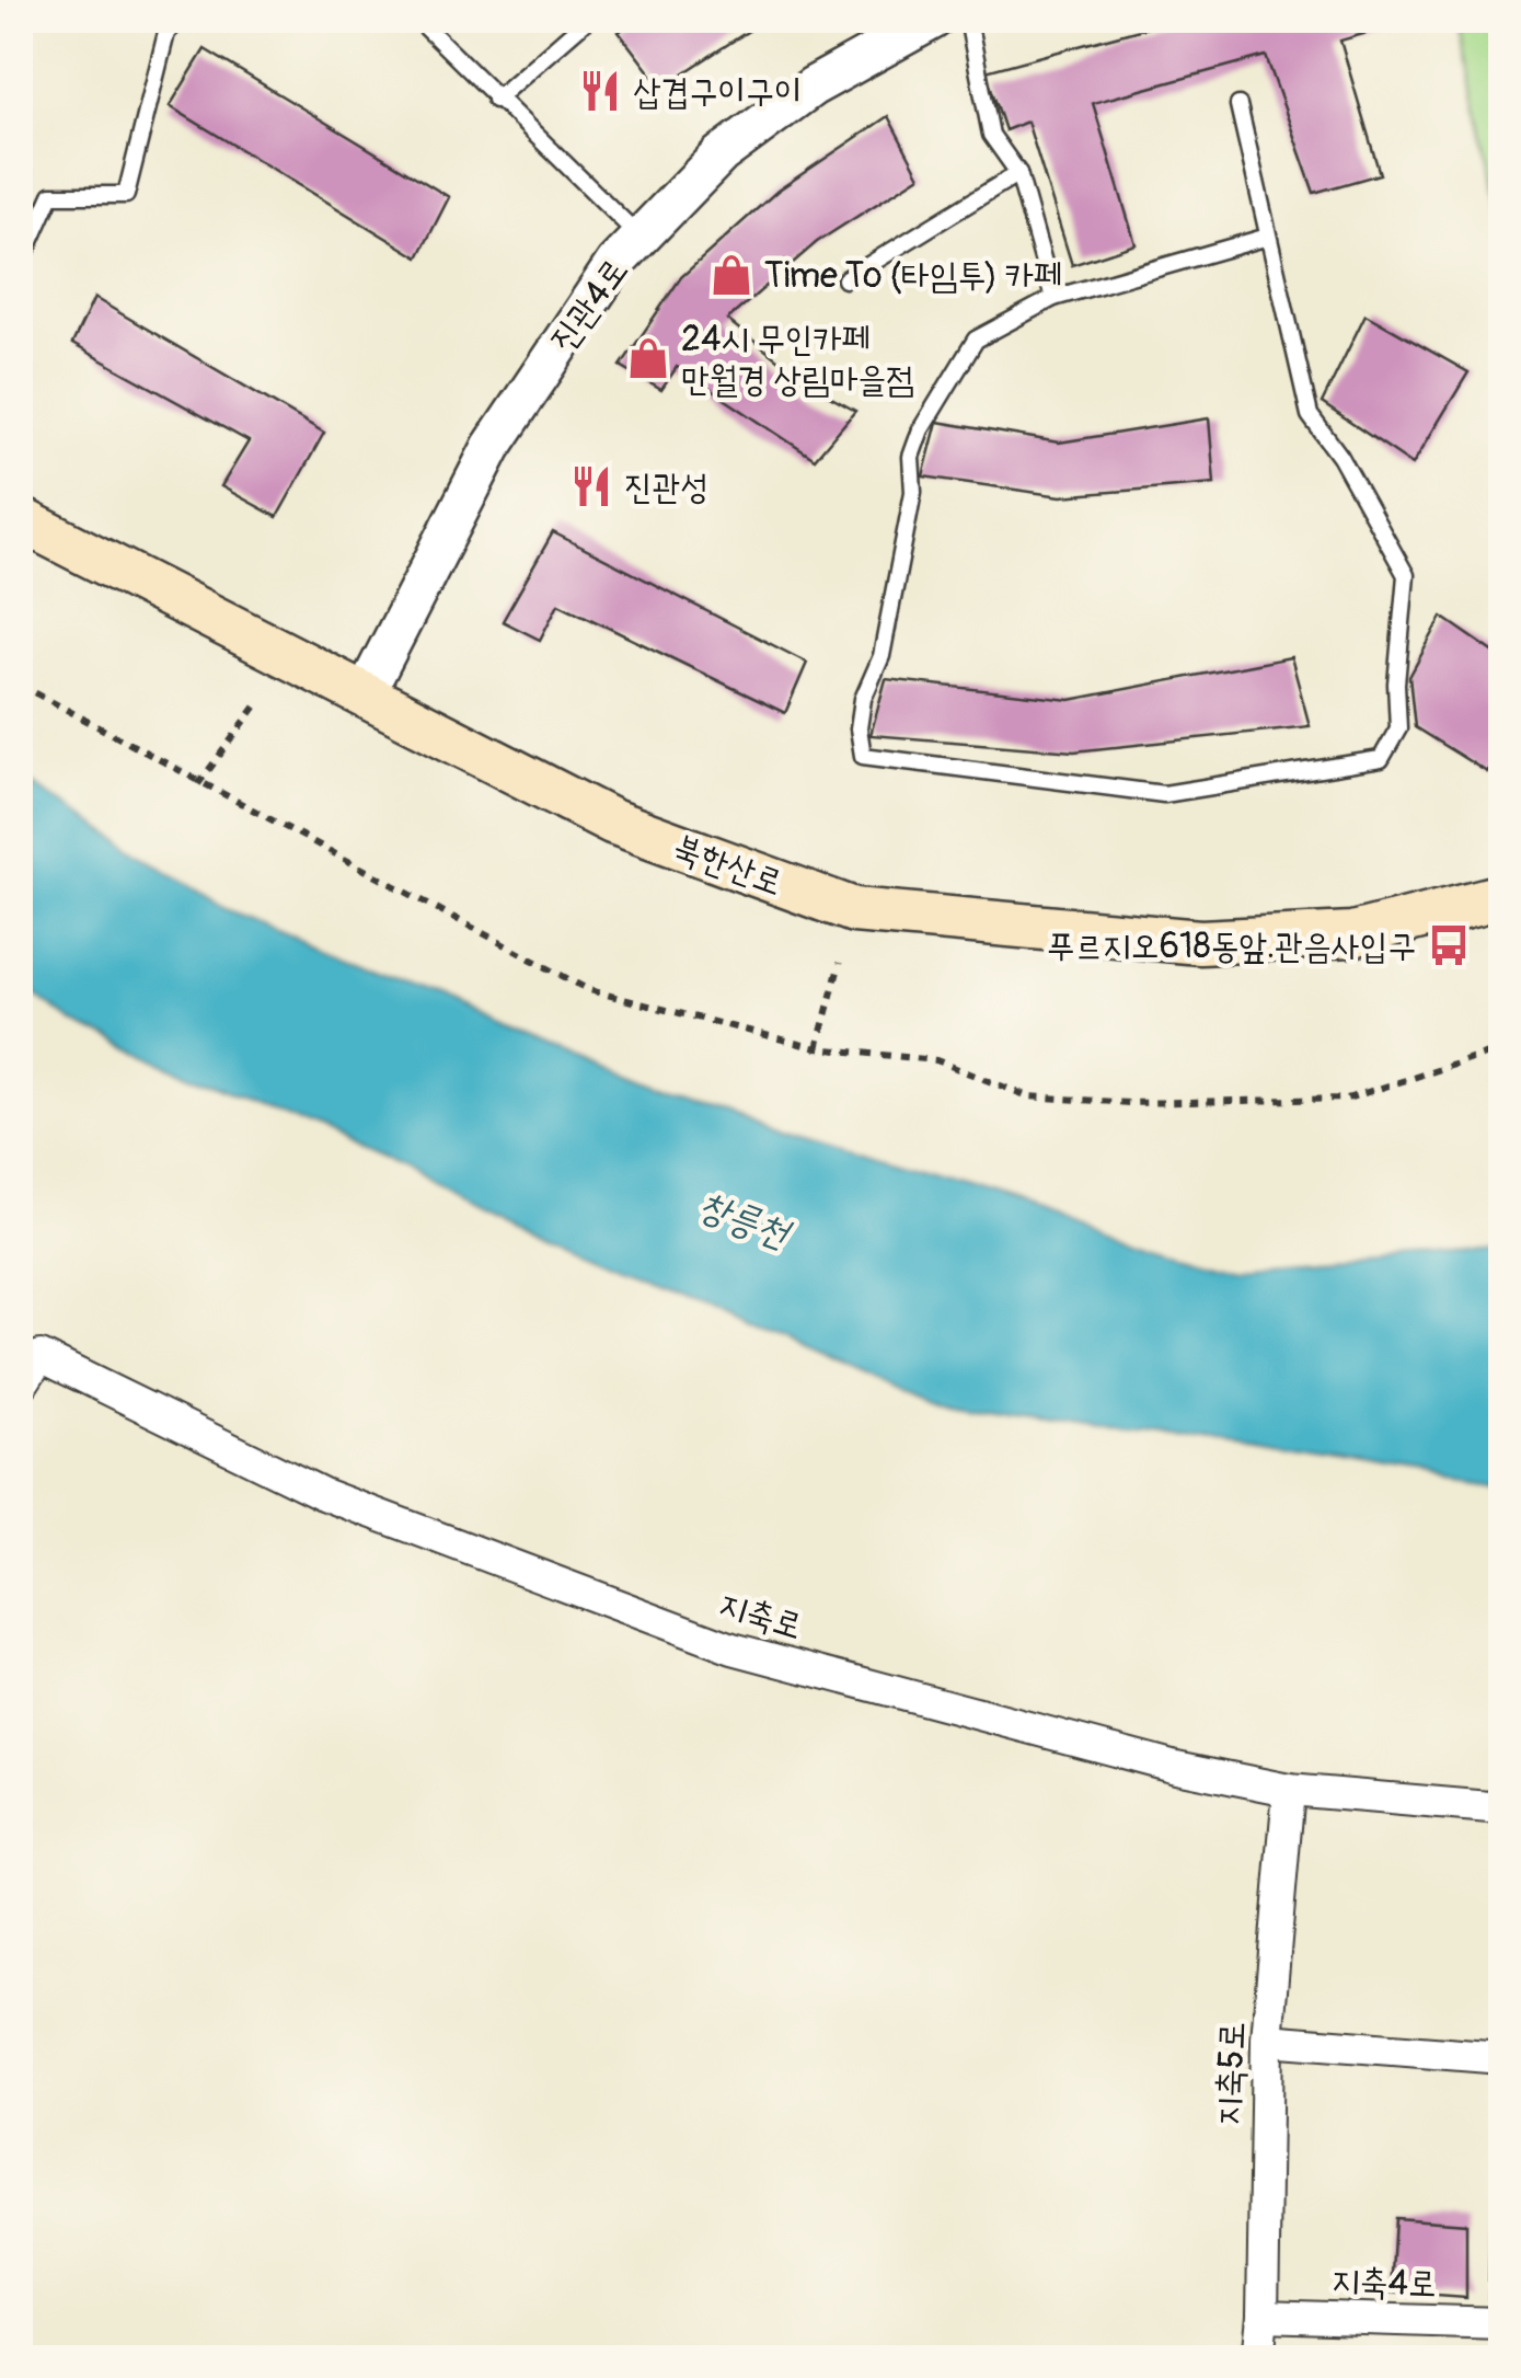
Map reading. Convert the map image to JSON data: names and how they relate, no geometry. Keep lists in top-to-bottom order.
{
  "streets": {
    "main road": ["북한산로"],
    "street": [
      "진관4로",
      "지축로",
      "지축5로",
      "지축4로"
    ]
  },
  "crossings": [
    ["진관4로", "북한산로"],
    ["지축로", "지축5로"],
    ["지축5로", "지축4로"]
  ],
  "water": ["창릉천"],
  "places": {
    "restaurant": ["삽겹구이구이", "진관성"],
    "shop": ["Time To (타임투) 카페", "24시 무인카페 만월경 상림마을점"],
    "bus stop": ["푸르지오618동앞.관음사입구"]
  }
}
